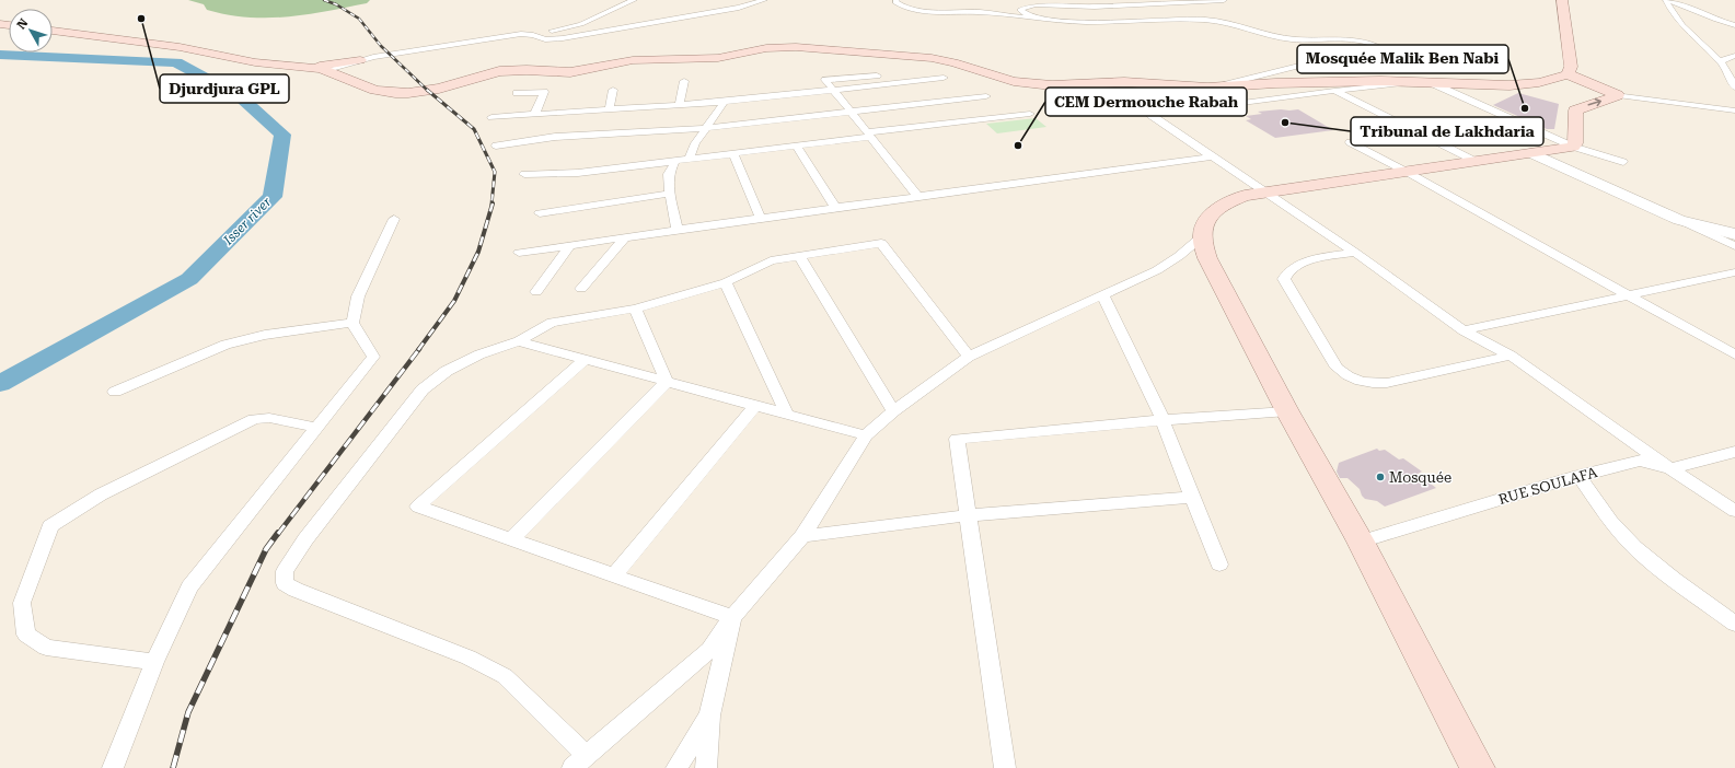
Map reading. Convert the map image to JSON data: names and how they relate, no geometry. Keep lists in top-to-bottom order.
{
  "streets": {
    "street": ["RUE SOULAFA"]
  },
  "water": ["Isser river"],
  "places": [
    "Djurdjura GPL",
    "Mosquée Malik Ben Nabi",
    "Tribunal de Lakhdaria",
    "CEM Dermouche Rabah",
    "Mosquée"
  ],
  "north": "top left"
}
